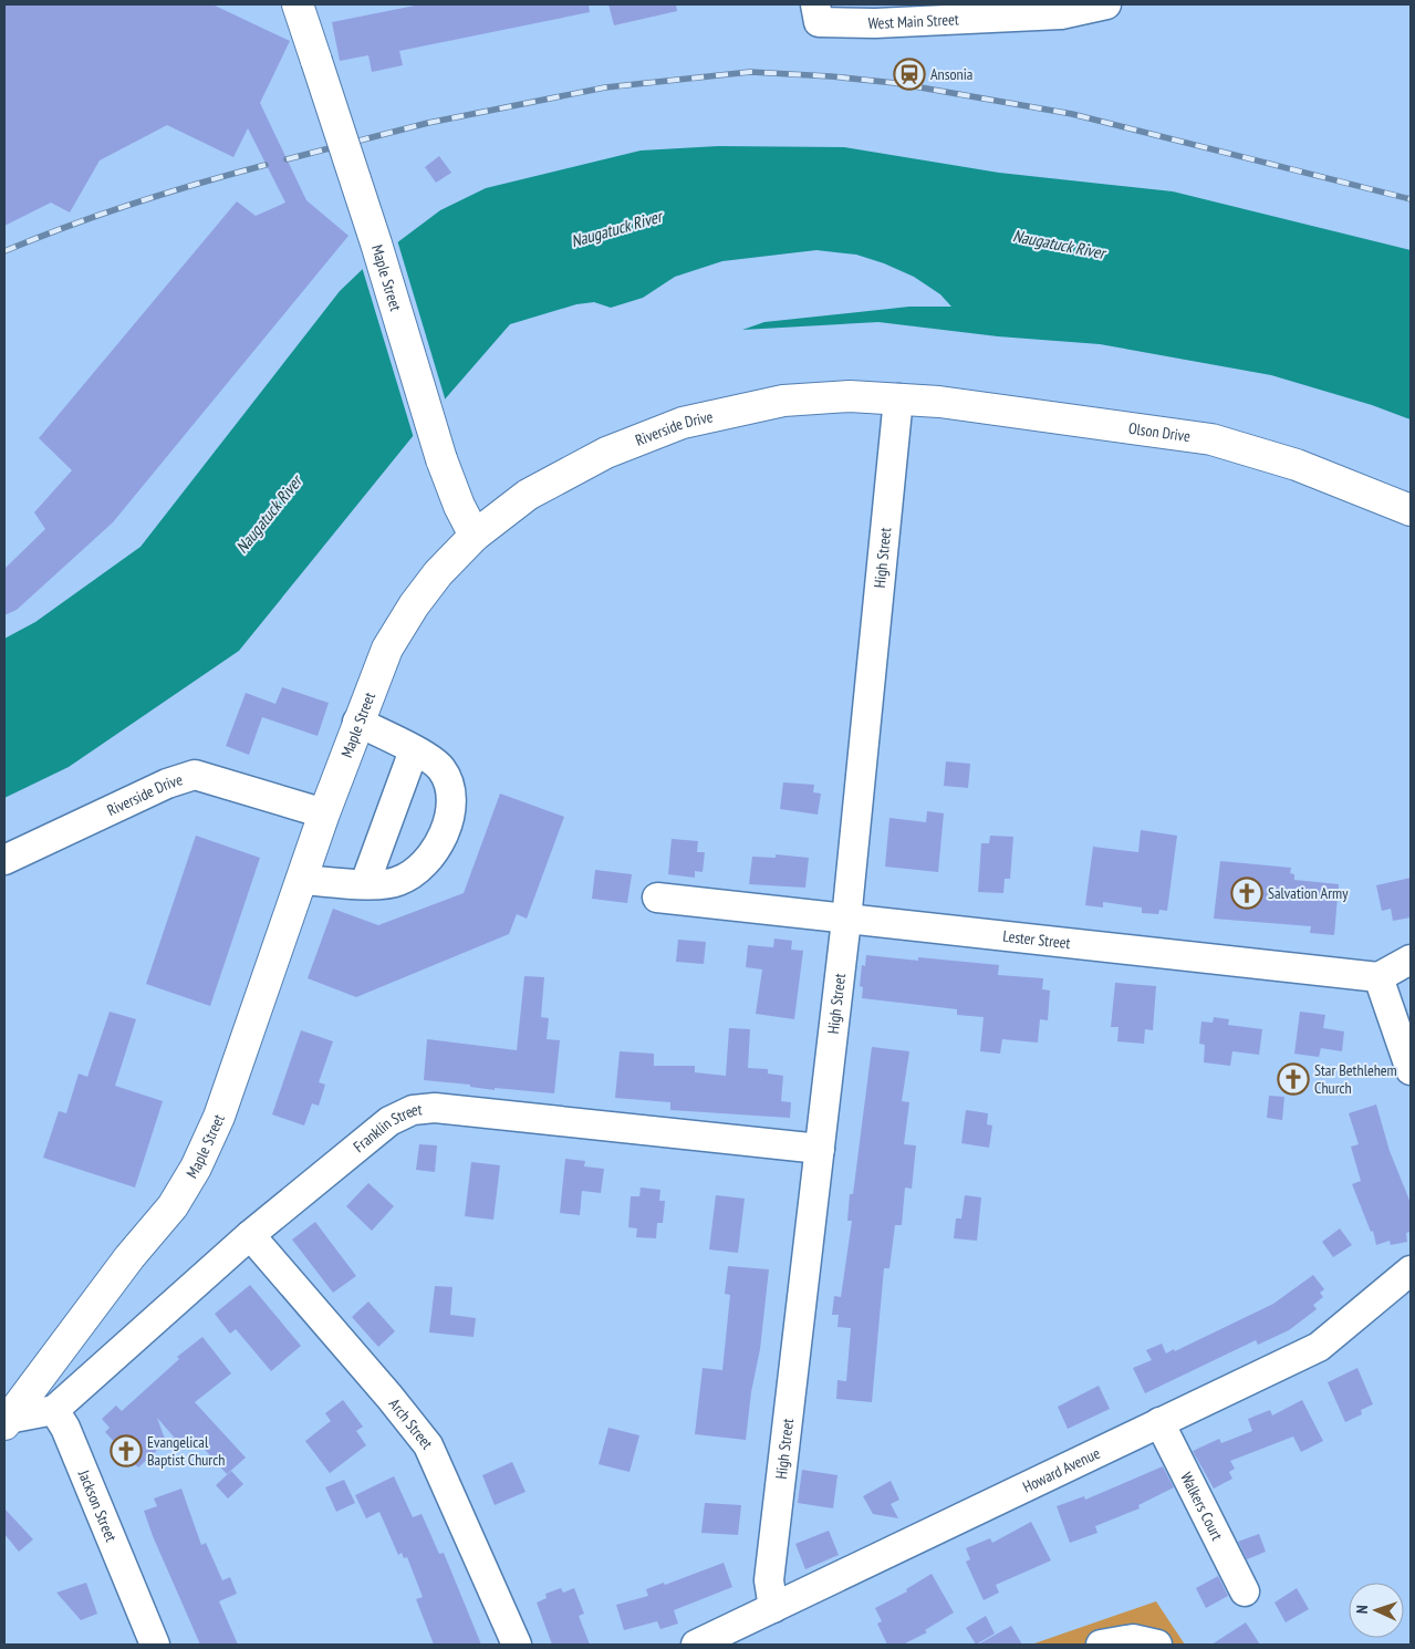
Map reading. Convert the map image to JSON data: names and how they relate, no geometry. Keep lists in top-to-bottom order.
{
  "streets": {
    "main road": ["Maple Street", "Riverside Drive", "Olson Drive"],
    "street": [
      "West Main Street",
      "High Street",
      "Lester Street",
      "Franklin Street",
      "Arch Street",
      "Howard Avenue",
      "Jackson Street",
      "Walkers Court"
    ]
  },
  "crossings": [
    ["Maple Street", "Riverside Drive"],
    ["Riverside Drive", "Olson Drive"],
    ["Riverside Drive", "High Street"],
    ["Olson Drive", "High Street"],
    ["High Street", "Lester Street"],
    ["High Street", "Franklin Street"],
    ["High Street", "Howard Avenue"],
    ["Franklin Street", "Arch Street"],
    ["Franklin Street", "Jackson Street"],
    ["Howard Avenue", "Walkers Court"]
  ],
  "water": ["Naugatuck River"],
  "places": {
    "station": ["Ansonia"],
    "church": ["Salvation Army", "Star Bethlehem Church", "Evangelical Baptist Church"]
  },
  "north": "left"
}
